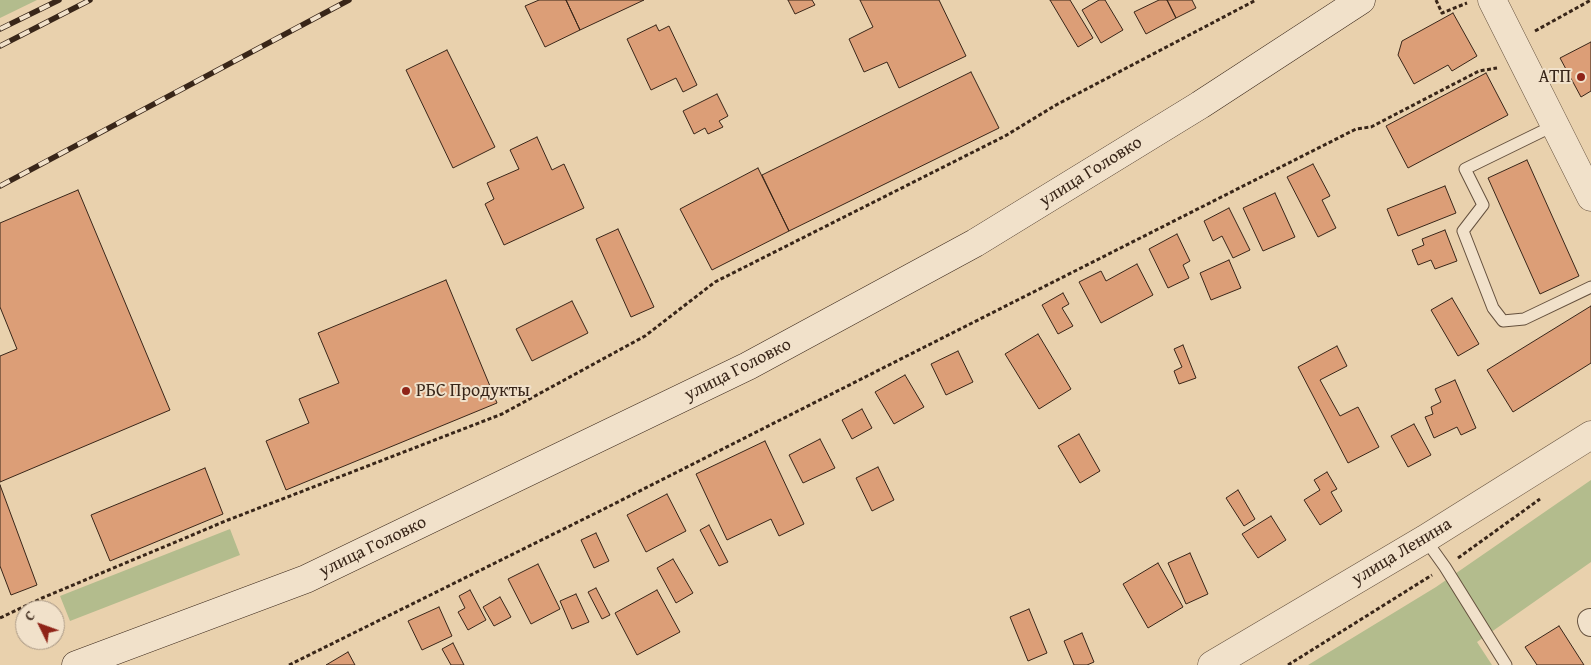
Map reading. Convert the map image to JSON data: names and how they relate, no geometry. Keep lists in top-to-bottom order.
{
  "streets": {
    "main road": ["улица Головко", "улица Ленина"]
  },
  "places": ["АТП", "РБС Продукты"],
  "north": "top left"
}
